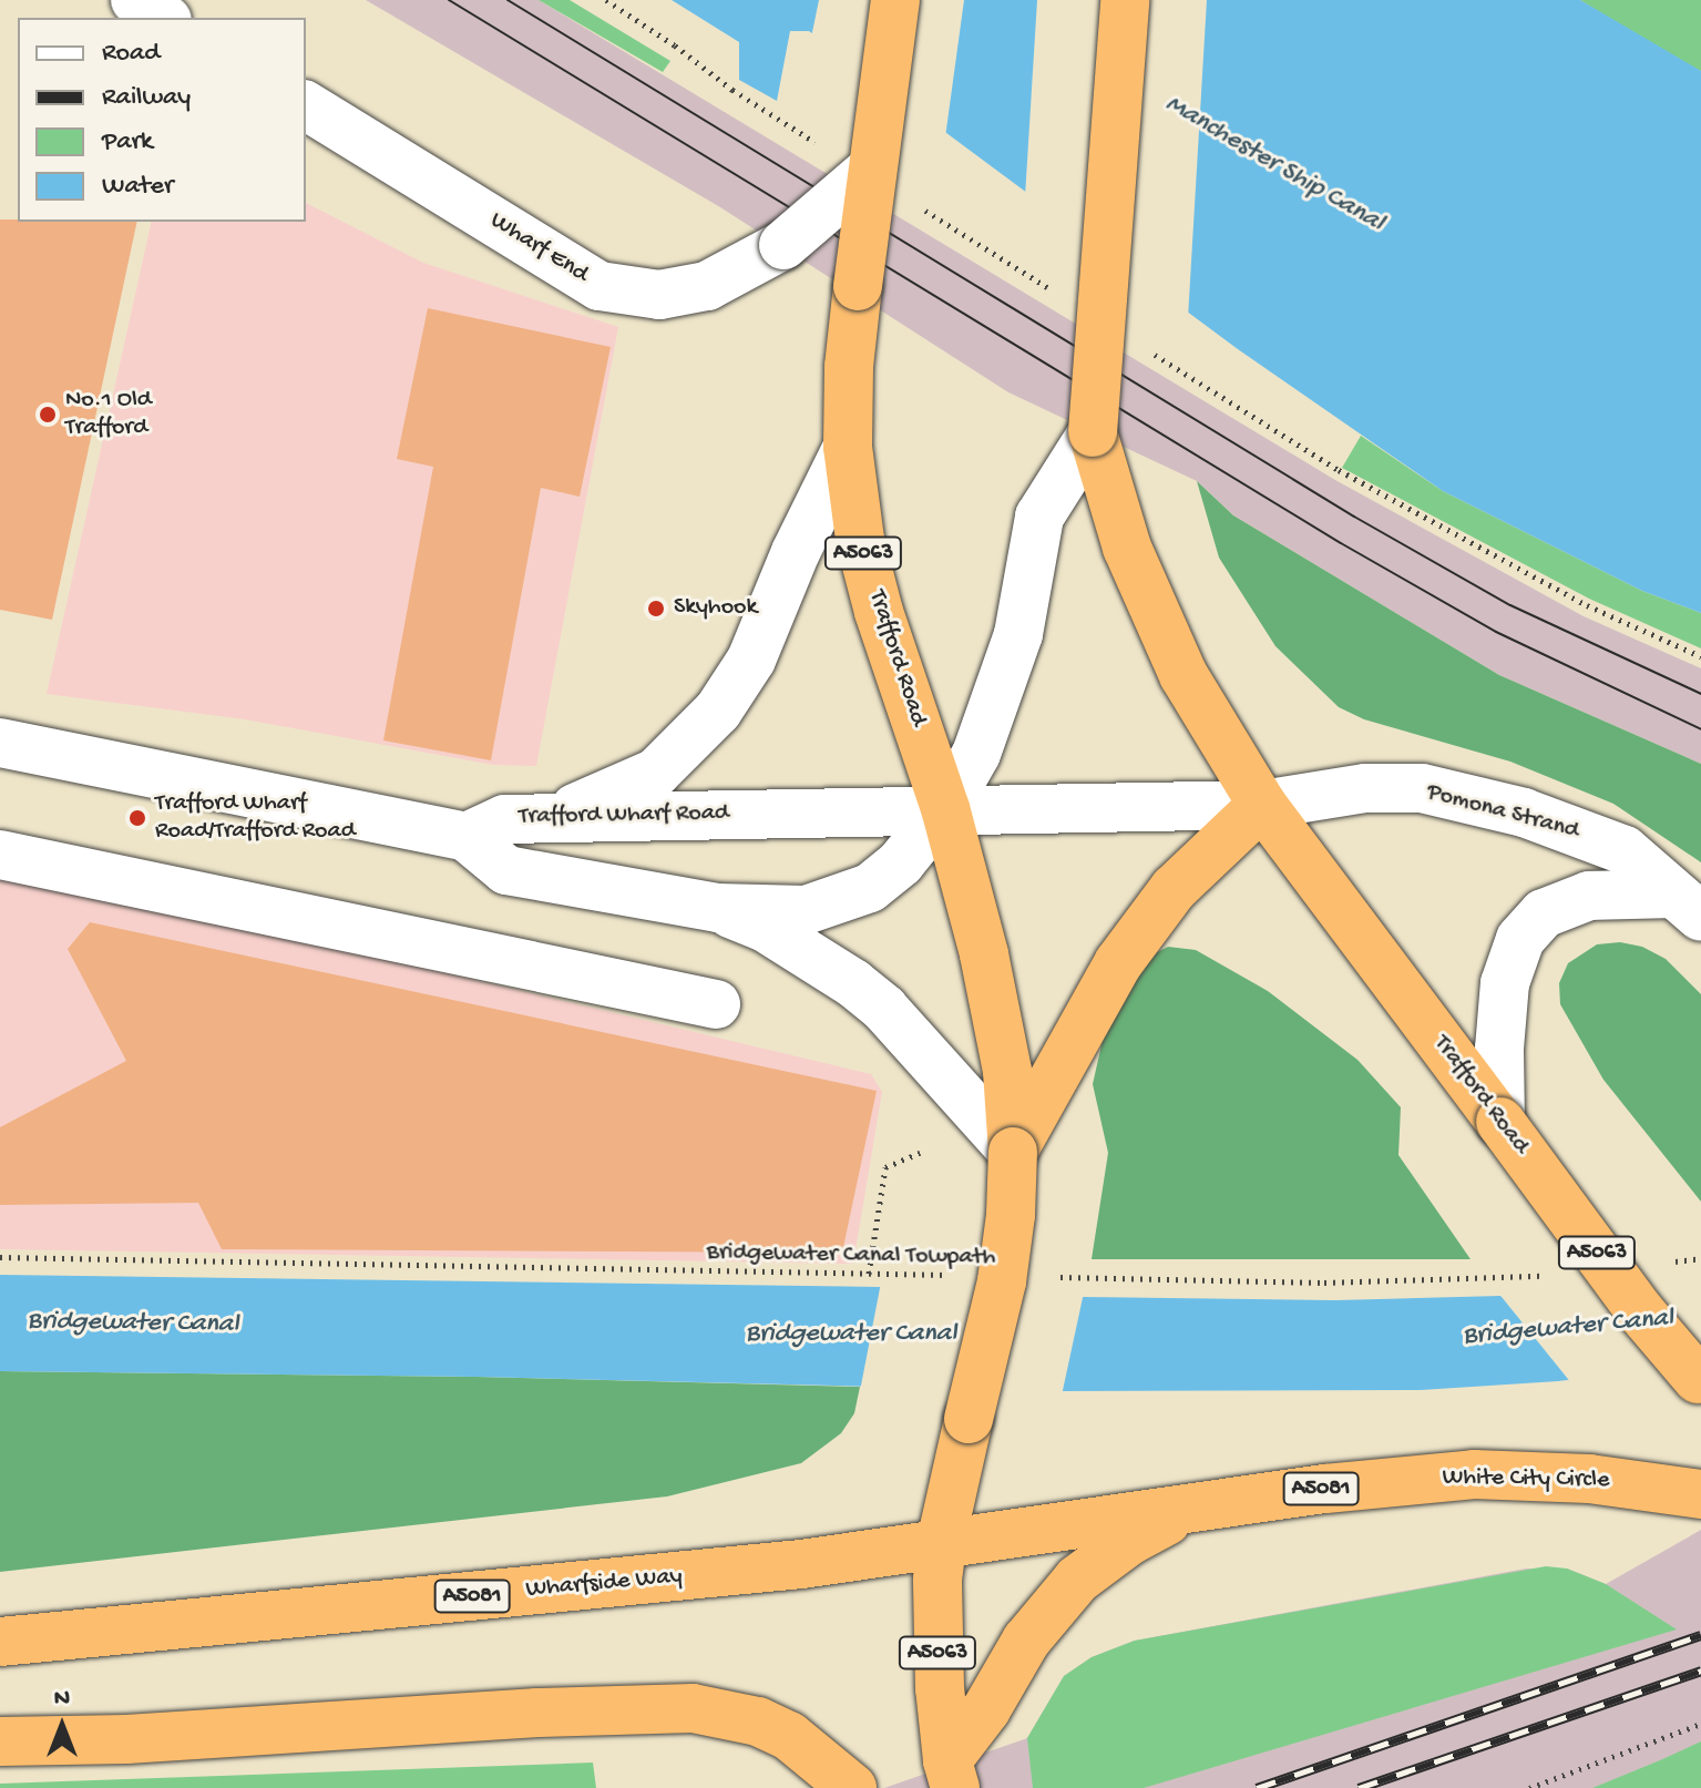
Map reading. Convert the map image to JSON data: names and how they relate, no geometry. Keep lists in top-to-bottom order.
{
  "streets": {
    "highway": [
      "A5063",
      "Trafford Road",
      "White City Circle",
      "A5081",
      "Wharfside Way"
    ],
    "street": ["Wharf End", "Pomona Strand", "Trafford Wharf Road"],
    "path": ["Bridgewater Canal Towpath"]
  },
  "crossings": [
    ["Wharf End", "Trafford Road"],
    ["Trafford Road", "Pomona Strand"],
    ["Trafford Road", "Trafford Wharf Road"],
    ["Trafford Road", "White City Circle"],
    ["Trafford Road", "Wharfside Way"],
    ["Pomona Strand", "Trafford Wharf Road"],
    ["White City Circle", "Wharfside Way"]
  ],
  "water": ["Manchester Ship Canal", "Bridgewater Canal"],
  "places": ["No.1 Old Trafford", "Skyhook", "Trafford Wharf Road/Trafford Road"],
  "legend": [
    "Road",
    "Railway",
    "Park",
    "Water"
  ],
  "north": "top"
}
